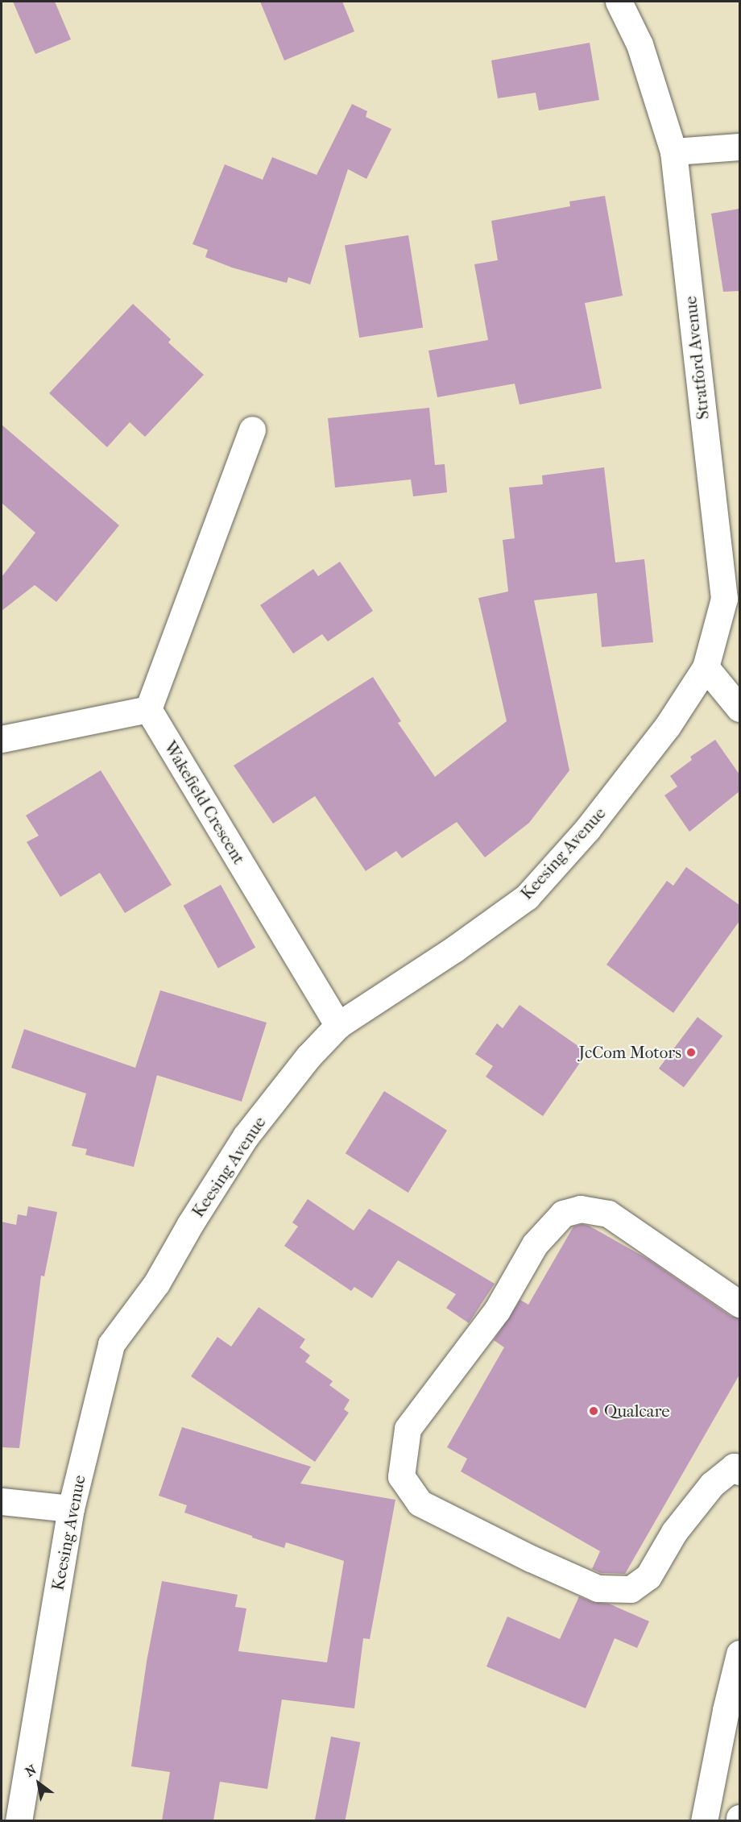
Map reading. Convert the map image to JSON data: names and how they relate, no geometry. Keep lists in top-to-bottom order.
{
  "streets": {
    "street": ["Stratford Avenue", "Wakefield Crescent", "Keesing Avenue"]
  },
  "crossings": [
    ["Stratford Avenue", "Keesing Avenue"],
    ["Wakefield Crescent", "Keesing Avenue"]
  ],
  "places": ["JcCom Motors", "Qualcare"],
  "north": "top left"
}
